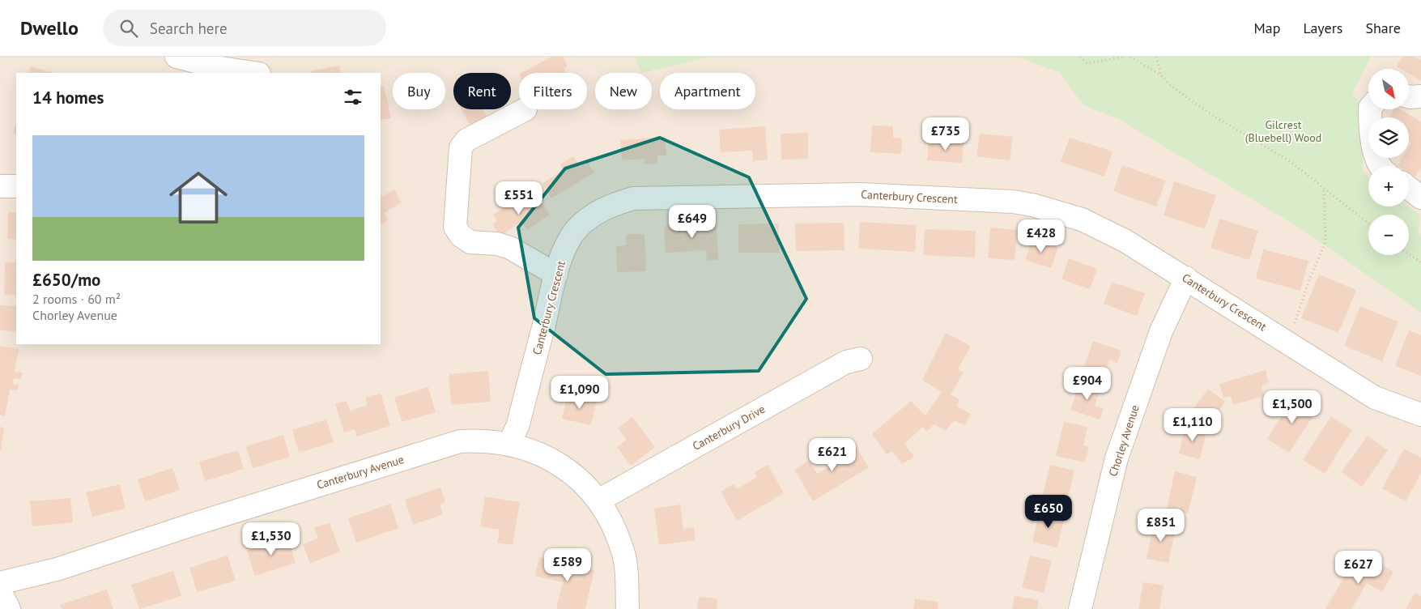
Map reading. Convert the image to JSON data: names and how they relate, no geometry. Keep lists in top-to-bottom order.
{
  "streets": {
    "street": [
      "Canterbury Crescent",
      "Canterbury Drive",
      "Chorley Avenue",
      "Canterbury Avenue"
    ]
  },
  "crossings": [
    ["Canterbury Crescent", "Chorley Avenue"],
    ["Canterbury Crescent", "Canterbury Avenue"],
    ["Canterbury Drive", "Canterbury Avenue"]
  ],
  "parks": ["Gilcrest (Bluebell) Wood"],
  "north": "bottom right",
  "page": {
    "header": "Dwello",
    "search": "Search here",
    "nav": ["Map", "Layers", "Share"],
    "map_buttons": ["+", "−"],
    "chip": [
      "Buy",
      "Rent",
      "Filters",
      "New",
      "Apartment"
    ],
    "heading": "14 homes",
    "price": [
      "£735",
      "£551",
      "£649",
      "£428",
      "£904",
      "£1,090",
      "£1,500",
      "£1,110",
      "£621",
      "£650",
      "£851",
      "£1,530",
      "£589",
      "£627"
    ],
    "list": [
      {
        "name": "£650/mo",
        "note": "2 rooms · 60 m² · Chorley Avenue"
      }
    ]
  }
}
